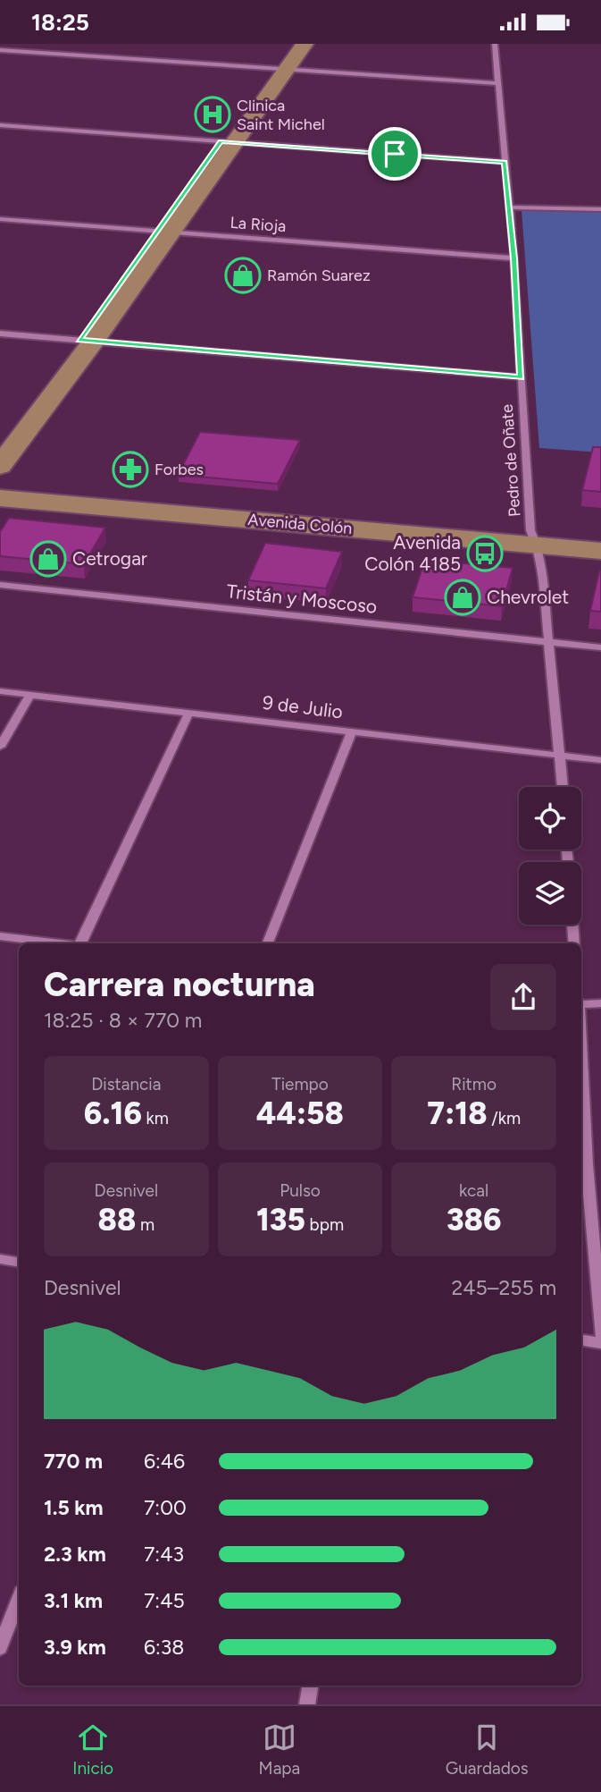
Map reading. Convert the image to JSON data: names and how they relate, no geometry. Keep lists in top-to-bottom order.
{
  "streets": {
    "main road": ["Avenida Colón"],
    "street": [
      "La Rioja",
      "Pedro de Oñate",
      "Tristán y Moscoso",
      "9 de Julio"
    ]
  },
  "crossings": [
    ["La Rioja", "Pedro de Oñate"],
    ["Pedro de Oñate", "Avenida Colón"],
    ["Pedro de Oñate", "Tristán y Moscoso"],
    ["Pedro de Oñate", "9 de Julio"]
  ],
  "places": {
    "hospital": ["Clinica Saint Michel"],
    "shop": ["Ramón Suarez", "Cetrogar", "Chevrolet"],
    "pharmacy": ["Forbes"],
    "bus stop": ["Avenida Colón 4185"]
  },
  "page": {
    "status": "18:25",
    "heading": ["Carrera nocturna", "18:25 · 8 × 770 m"],
    "stats": [
      ["Distancia", "6.16 km"],
      ["Tiempo", "44:58"],
      ["Ritmo", "7:18 /km"],
      ["Desnivel", "88 m"],
      ["Pulso", "135 bpm"],
      ["kcal", "386"]
    ],
    "chart": ["Desnivel", "245–255 m"],
    "list": [
      {
        "name": "770 m",
        "note": "6:46"
      },
      {
        "name": "1.5 km",
        "note": "7:00"
      },
      {
        "name": "2.3 km",
        "note": "7:43"
      },
      {
        "name": "3.1 km",
        "note": "7:45"
      },
      {
        "name": "3.9 km",
        "note": "6:38"
      }
    ],
    "tabs": ["Inicio", "Mapa", "Guardados"]
  }
}
